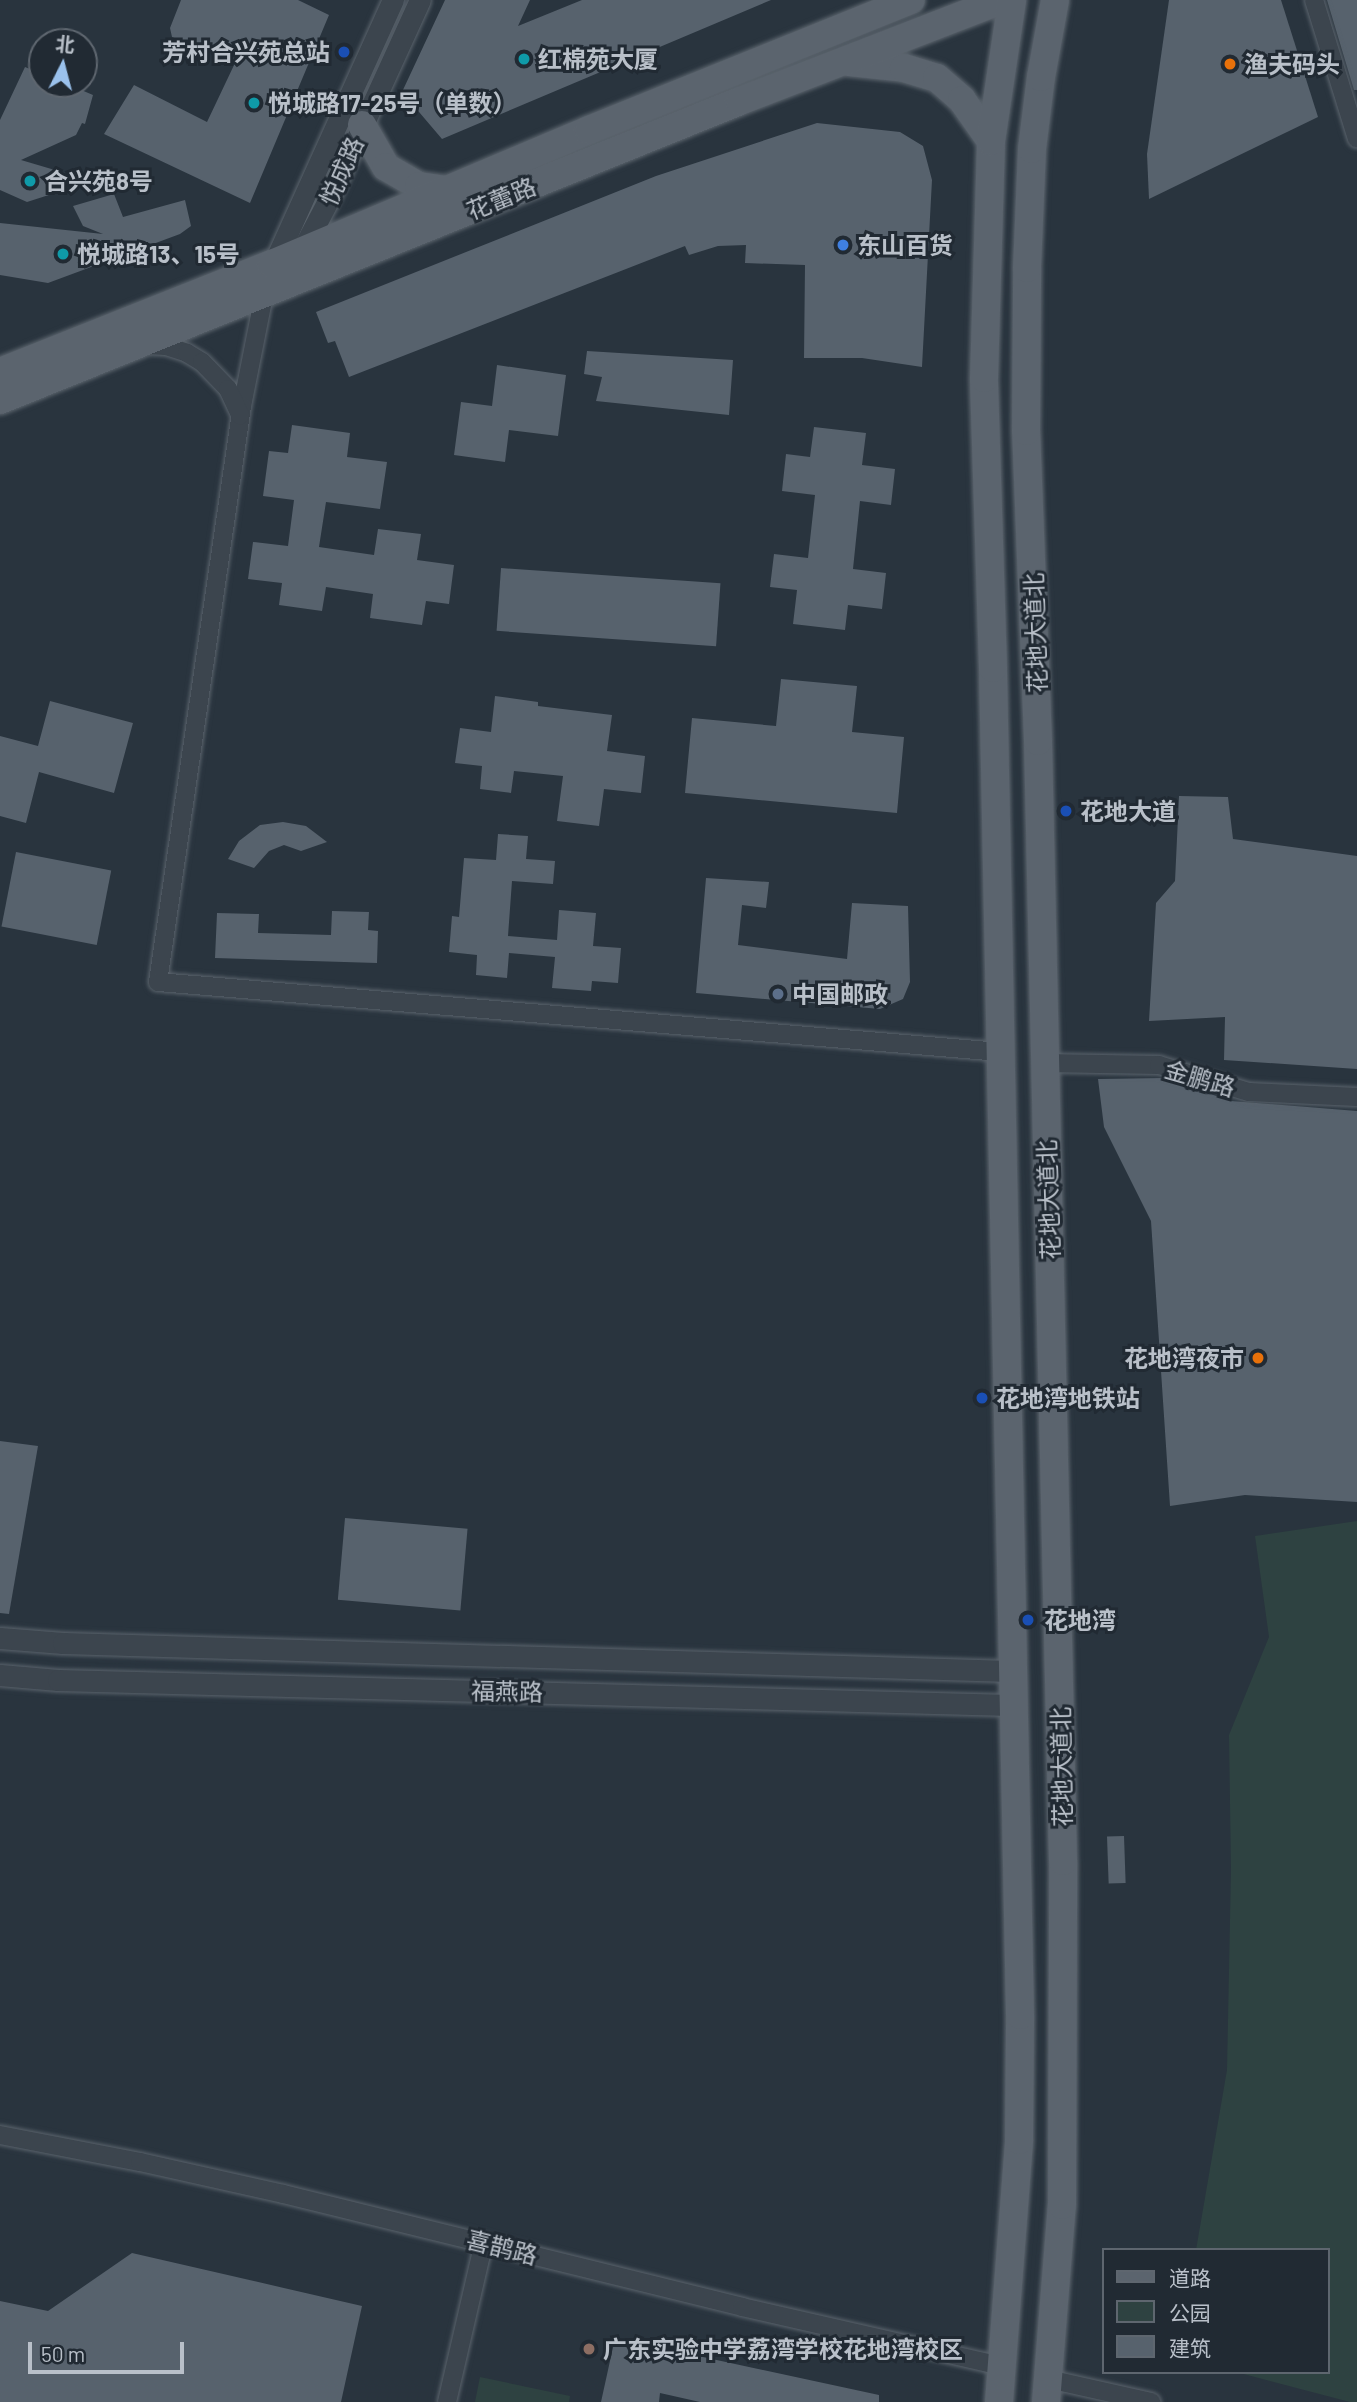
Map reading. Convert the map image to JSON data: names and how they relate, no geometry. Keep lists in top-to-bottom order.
{
  "streets": {
    "main road": ["花蕾路", "花地大道北"],
    "street": [
      "悦成路",
      "金鹏路",
      "福燕路",
      "喜鹊路"
    ]
  },
  "crossings": [
    ["悦成路", "花蕾路"],
    ["花地大道北", "金鹏路"],
    ["花地大道北", "福燕路"],
    ["花地大道北", "喜鹊路"]
  ],
  "places": [
    "芳村合兴苑总站",
    "红棉苑大厦",
    "渔夫码头",
    "悦城路17-25号（单数）",
    "合兴苑8号",
    "东山百货",
    "悦城路13、15号",
    "花地大道",
    "中国邮政",
    "花地湾夜市",
    "花地湾地铁站",
    "花地湾",
    "广东实验中学荔湾学校花地湾校区"
  ],
  "legend": ["道路", "公园", "建筑"],
  "scale_bar": "50 m",
  "north": "top"
}
